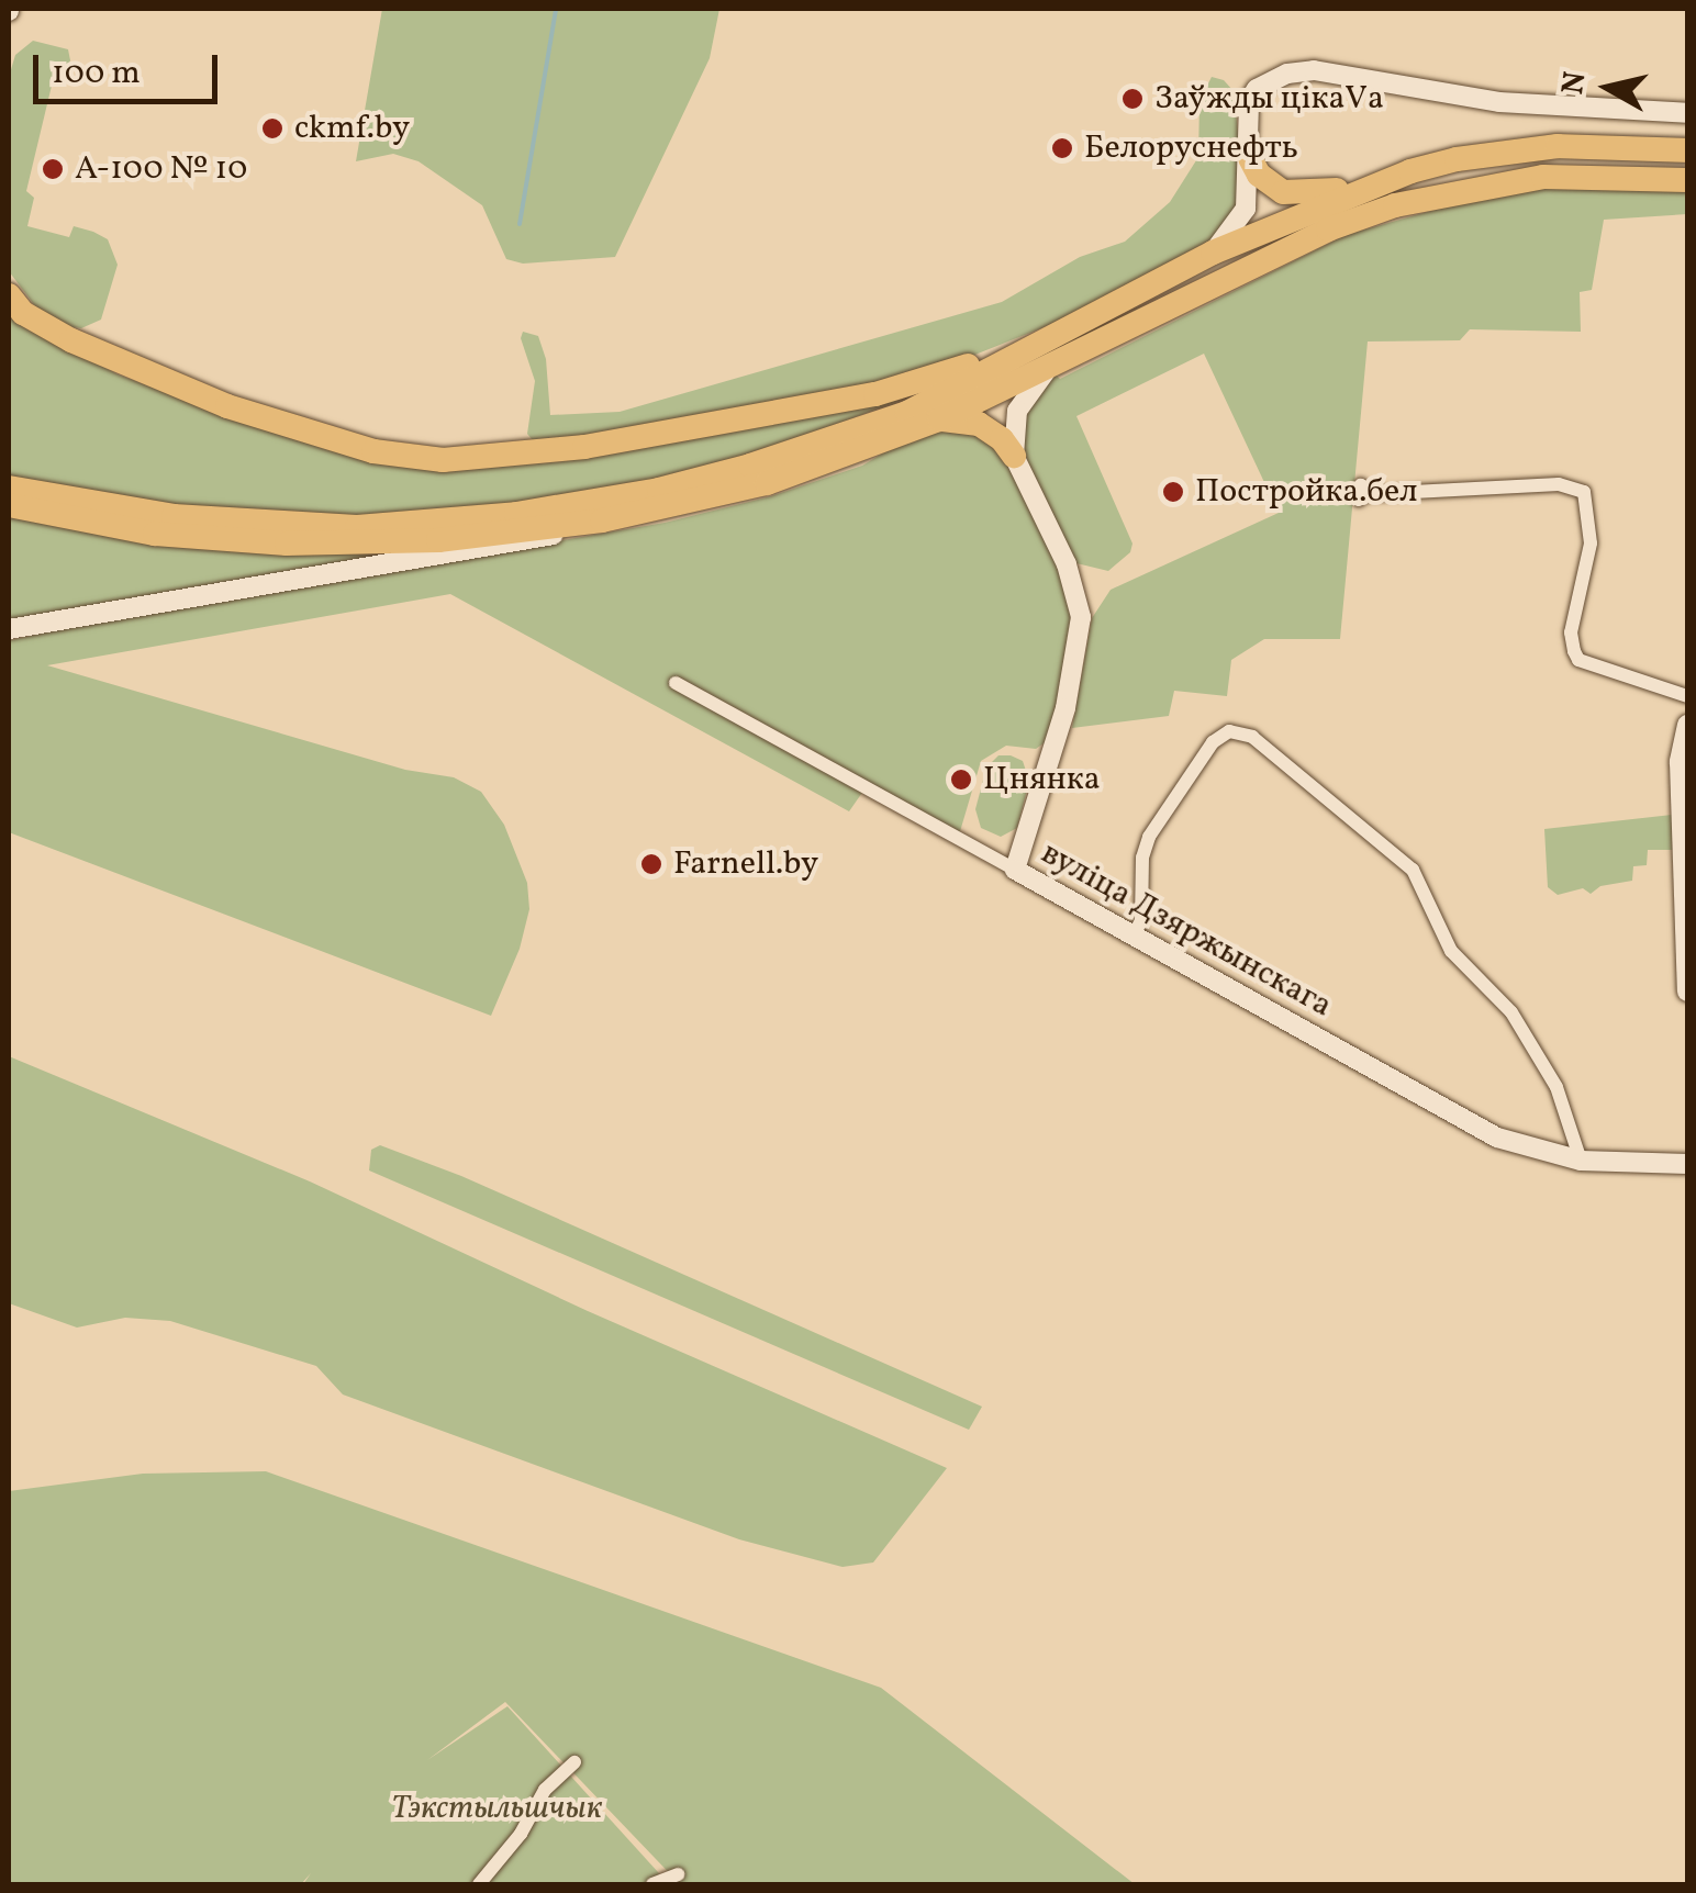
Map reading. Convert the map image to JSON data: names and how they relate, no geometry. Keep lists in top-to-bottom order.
{
  "streets": {
    "main road": ["вуліца Дзяржынскага"]
  },
  "parks": ["Тэкстыльшчык"],
  "places": [
    "Заўжды цікаVа",
    "ckmf.by",
    "Белоруснефть",
    "А-100 № 10",
    "Постройка.бел",
    "Цнянка",
    "Farnell.by"
  ],
  "scale_bar": "100 m",
  "north": "left"
}
